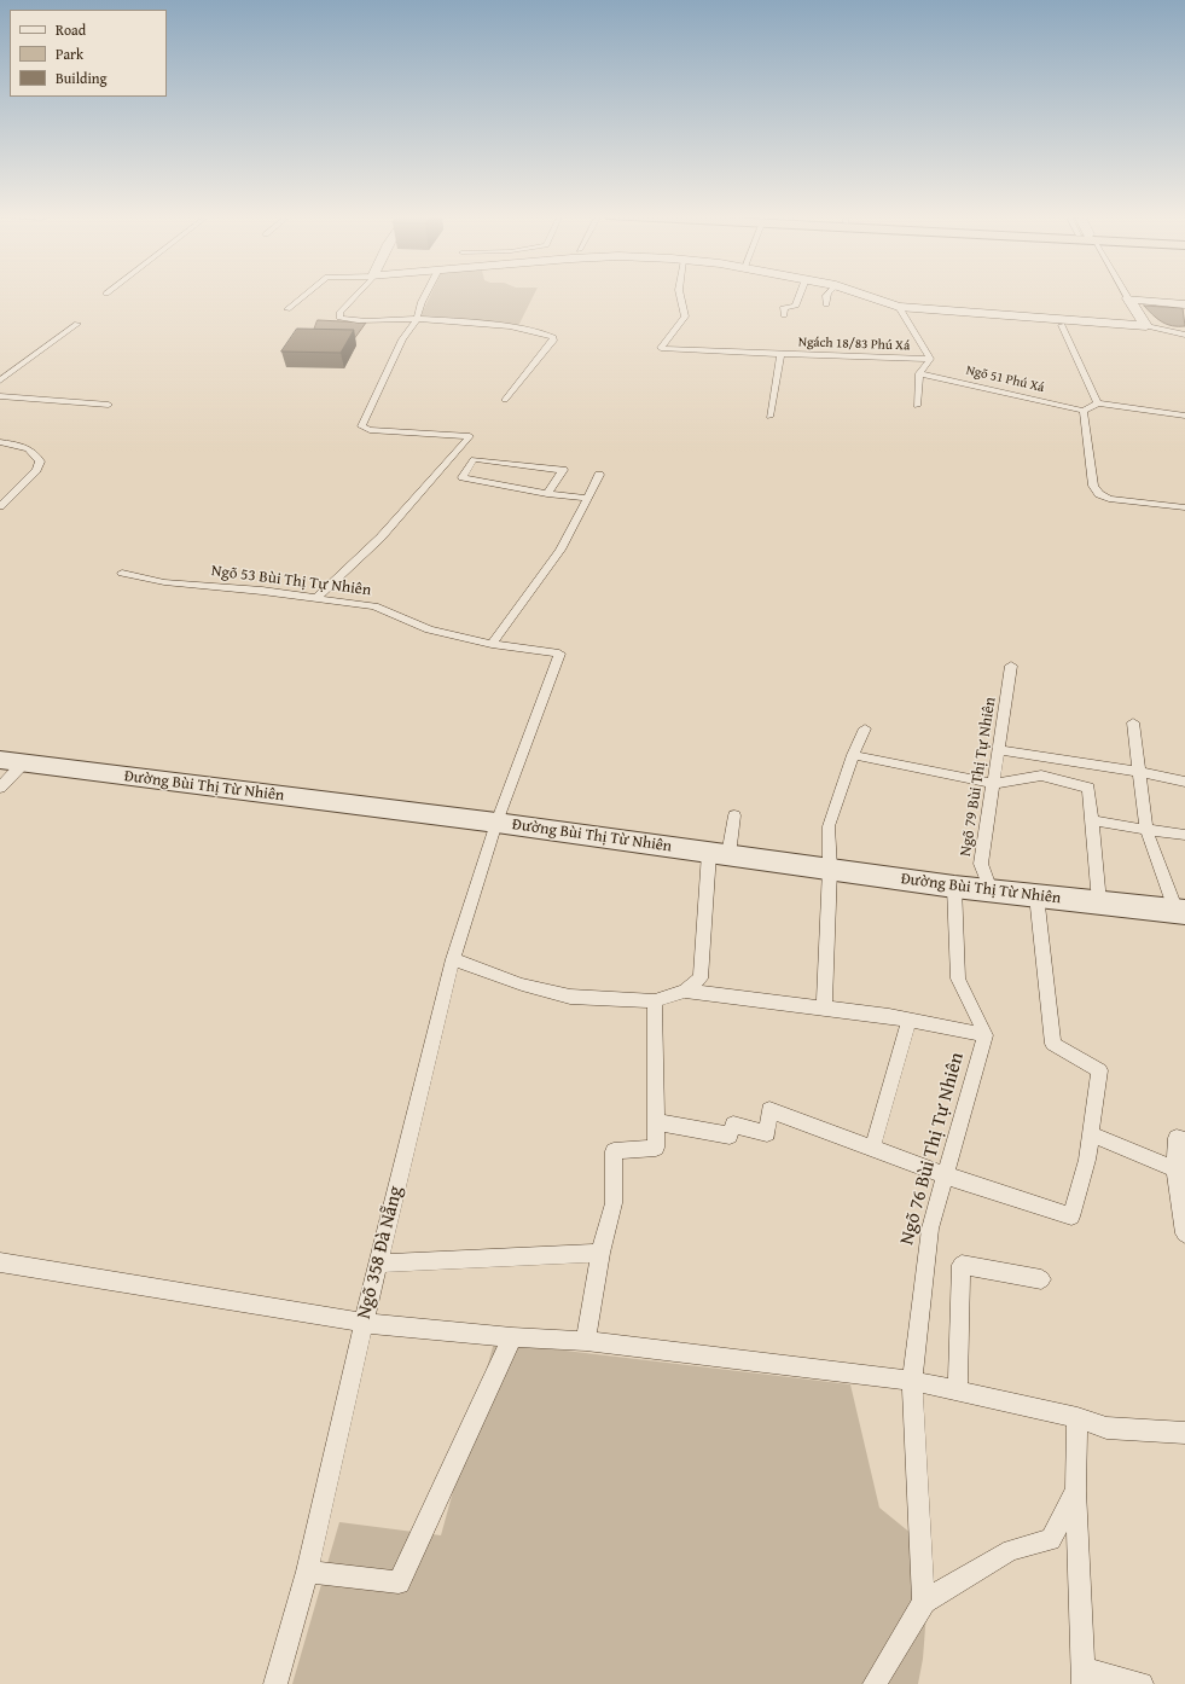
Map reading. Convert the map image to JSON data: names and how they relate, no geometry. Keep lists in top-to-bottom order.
{
  "streets": {
    "street": ["Đường Bùi Thị Từ Nhiên"],
    "lane": [
      "Ngách 18/83 Phú Xá",
      "Ngõ 51 Phú Xá",
      "Ngõ 53 Bùi Thị Tự Nhiên",
      "Ngõ 79 Bùi Thị Tự Nhiên",
      "Ngõ 76 Bùi Thị Tự Nhiên",
      "Ngõ 358 Đà Nẵng"
    ]
  },
  "crossings": [
    ["Ngõ 53 Bùi Thị Tự Nhiên", "Đường Bùi Thị Từ Nhiên"],
    ["Ngõ 53 Bùi Thị Tự Nhiên", "Ngõ 358 Đà Nẵng"],
    ["Ngõ 79 Bùi Thị Tự Nhiên", "Đường Bùi Thị Từ Nhiên"],
    ["Đường Bùi Thị Từ Nhiên", "Ngõ 358 Đà Nẵng"]
  ],
  "legend": ["Road", "Park", "Building"]
}
